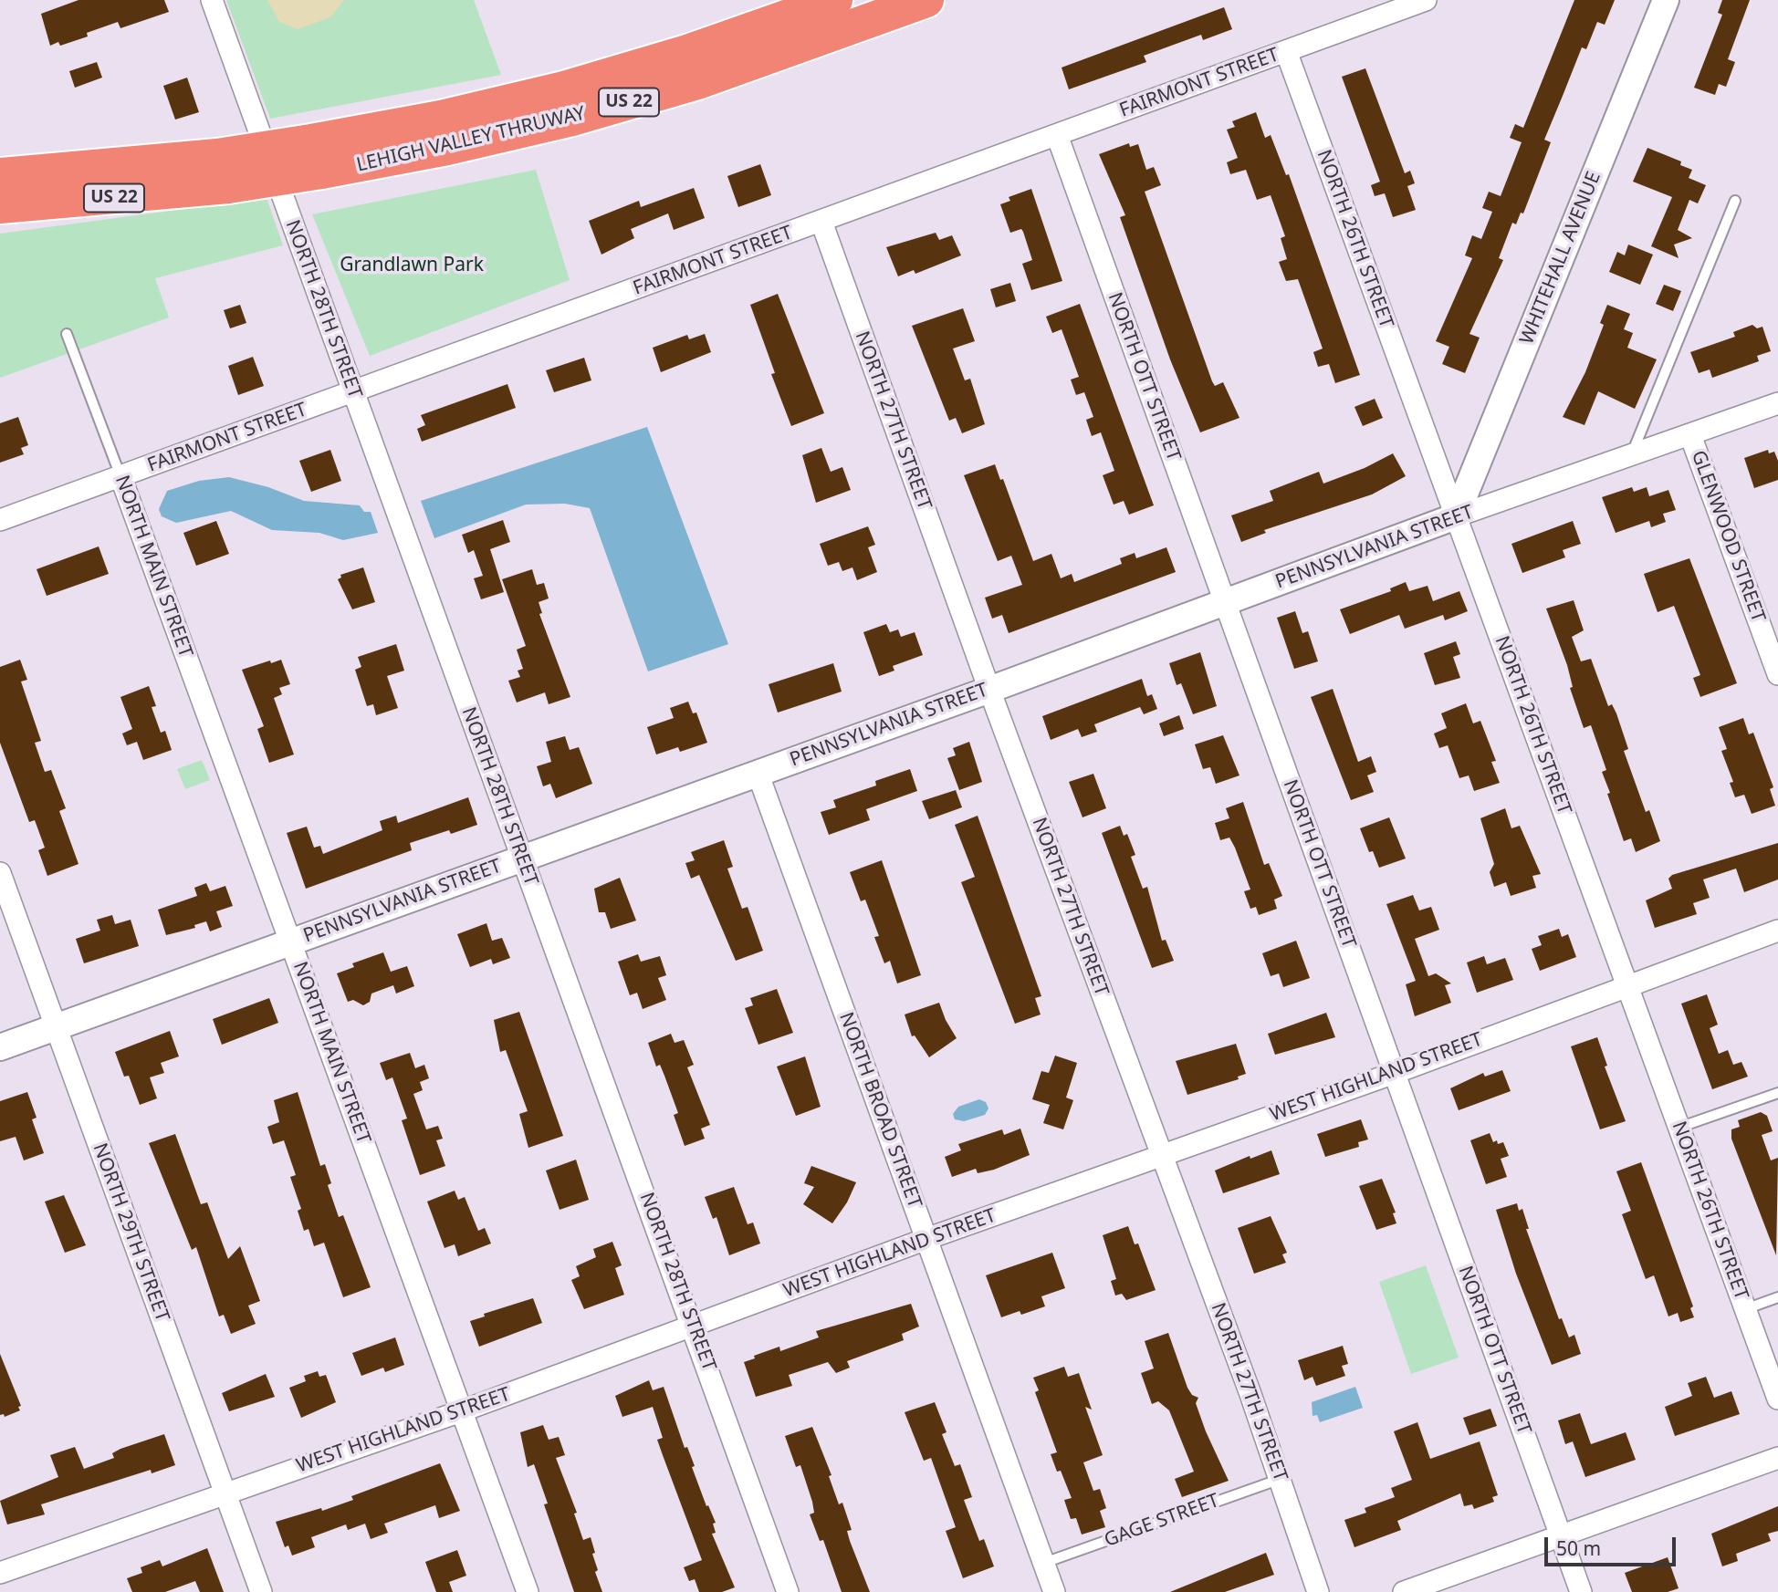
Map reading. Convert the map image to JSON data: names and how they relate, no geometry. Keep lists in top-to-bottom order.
{
  "streets": {
    "highway": ["US 22", "LEHIGH VALLEY THRUWAY"],
    "street": [
      "FAIRMONT STREET",
      "NORTH 26TH STREET",
      "WHITEHALL AVENUE",
      "NORTH 28TH STREET",
      "NORTH OTT STREET",
      "NORTH 27TH STREET",
      "GLENWOOD STREET",
      "PENNSYLVANIA STREET",
      "NORTH MAIN STREET",
      "WEST HIGHLAND STREET",
      "NORTH BROAD STREET",
      "NORTH 29TH STREET"
    ],
    "lane": ["GAGE STREET"]
  },
  "crossings": [
    ["FAIRMONT STREET", "NORTH 26TH STREET"],
    ["FAIRMONT STREET", "NORTH 28TH STREET"],
    ["FAIRMONT STREET", "NORTH OTT STREET"],
    ["FAIRMONT STREET", "NORTH 27TH STREET"],
    ["FAIRMONT STREET", "NORTH MAIN STREET"],
    ["NORTH 26TH STREET", "WHITEHALL AVENUE"],
    ["NORTH 26TH STREET", "PENNSYLVANIA STREET"],
    ["NORTH 26TH STREET", "WEST HIGHLAND STREET"],
    ["WHITEHALL AVENUE", "PENNSYLVANIA STREET"],
    ["NORTH 28TH STREET", "PENNSYLVANIA STREET"],
    ["NORTH 28TH STREET", "WEST HIGHLAND STREET"],
    ["NORTH OTT STREET", "PENNSYLVANIA STREET"],
    ["NORTH OTT STREET", "WEST HIGHLAND STREET"],
    ["NORTH 27TH STREET", "PENNSYLVANIA STREET"],
    ["NORTH 27TH STREET", "WEST HIGHLAND STREET"],
    ["NORTH 27TH STREET", "GAGE STREET"],
    ["GLENWOOD STREET", "PENNSYLVANIA STREET"],
    ["PENNSYLVANIA STREET", "NORTH MAIN STREET"],
    ["PENNSYLVANIA STREET", "NORTH BROAD STREET"],
    ["PENNSYLVANIA STREET", "NORTH 29TH STREET"],
    ["NORTH MAIN STREET", "WEST HIGHLAND STREET"],
    ["WEST HIGHLAND STREET", "NORTH BROAD STREET"],
    ["WEST HIGHLAND STREET", "NORTH 29TH STREET"],
    ["NORTH BROAD STREET", "GAGE STREET"]
  ],
  "parks": ["Grandlawn Park"],
  "scale_bar": "50 m"
}
